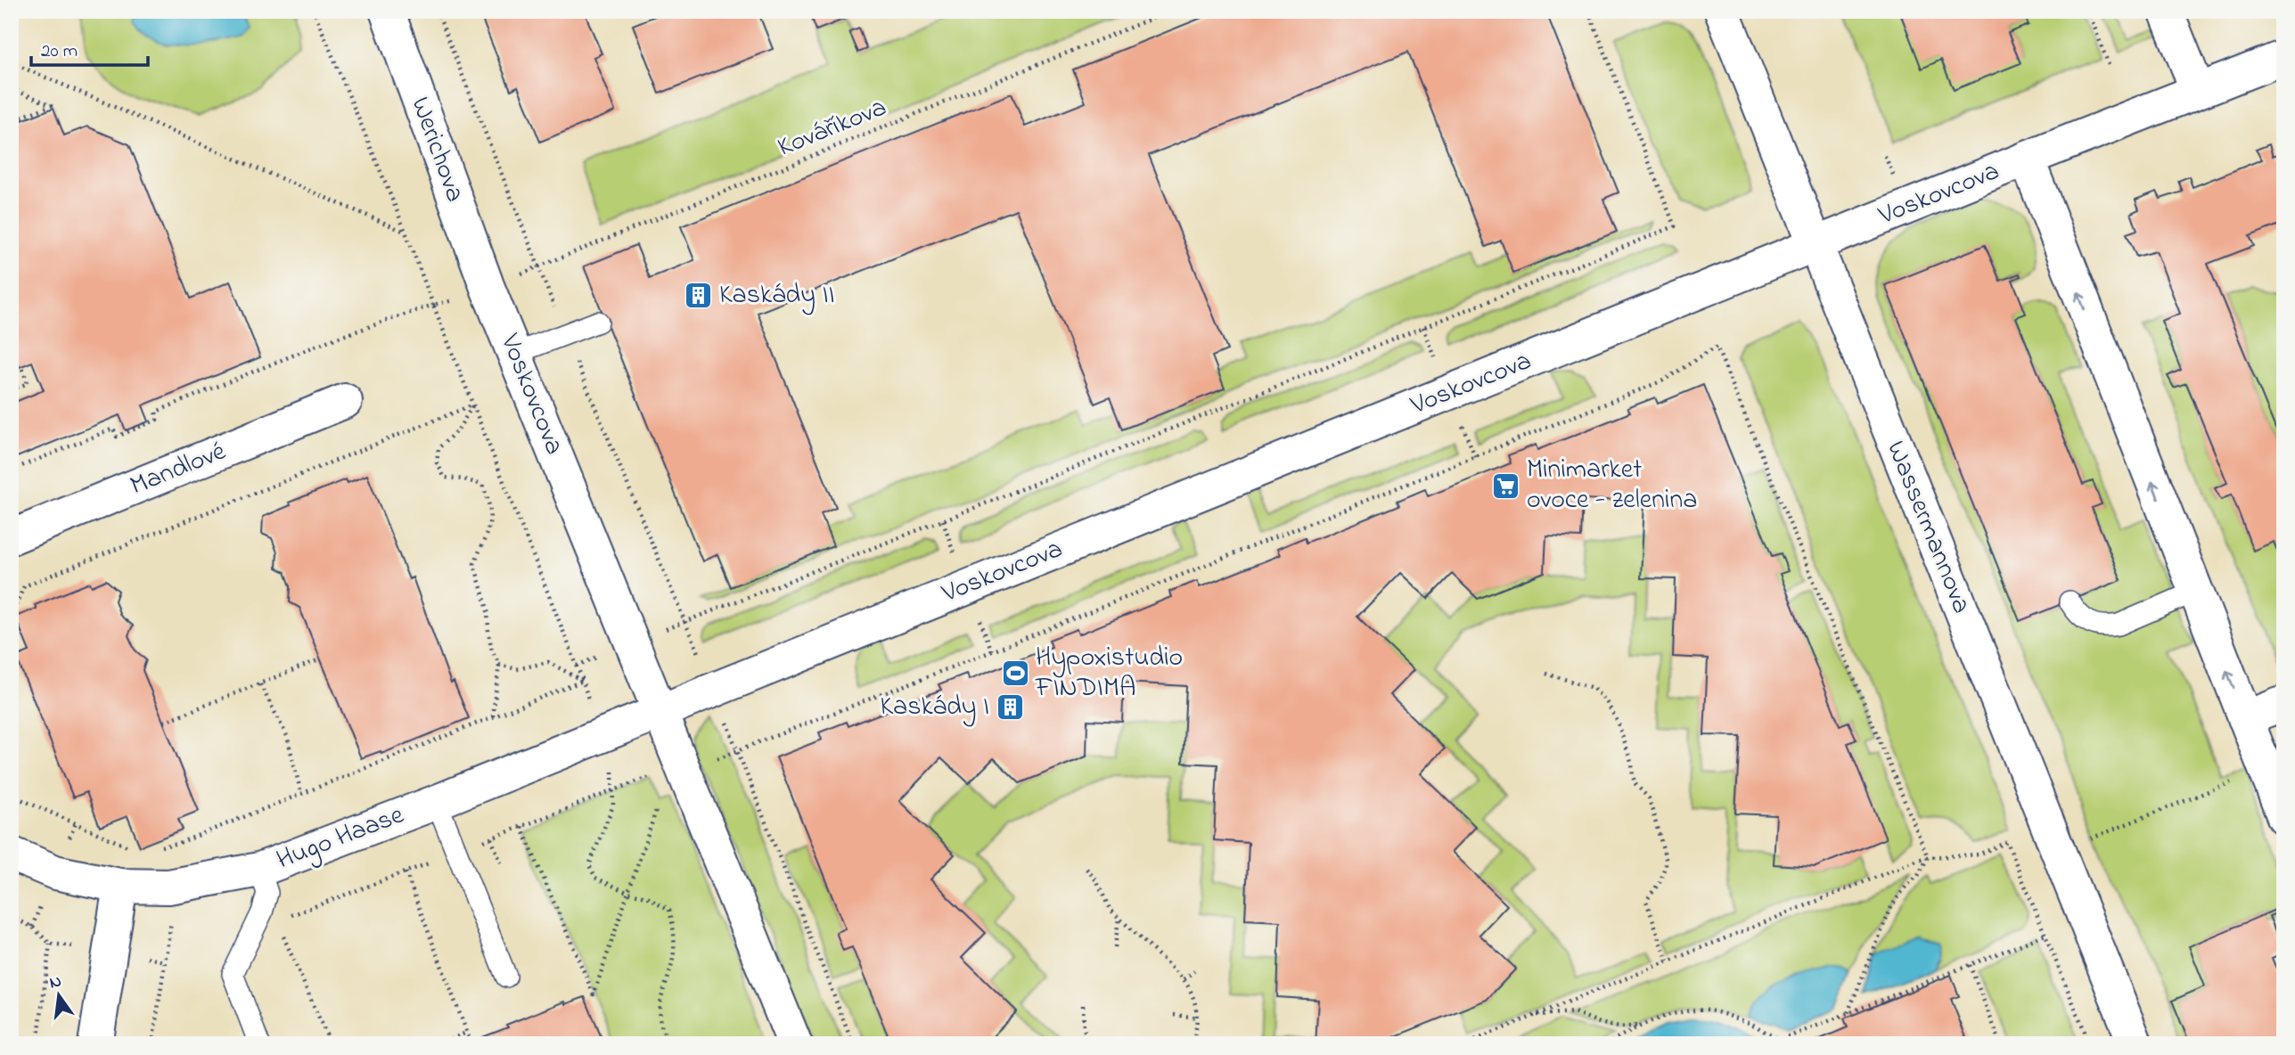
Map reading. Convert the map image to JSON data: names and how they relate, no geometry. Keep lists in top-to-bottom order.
{
  "streets": {
    "street": [
      "Werichova",
      "Voskovcova",
      "Mandlové",
      "Wassermannova",
      "Hugo Haase"
    ],
    "path": ["Kováříkova"]
  },
  "crossings": [
    ["Kováříkova", "Werichova"],
    ["Kováříkova", "Voskovcova"],
    ["Werichova", "Voskovcova"],
    ["Voskovcova", "Wassermannova"],
    ["Voskovcova", "Hugo Haase"]
  ],
  "places": {
    "building": ["Kaskády II", "Kaskády I"],
    "supermarket": ["Minimarket ovoce - zelenina"],
    "sports": ["Hypoxistudio FINDIMA"]
  },
  "scale_bar": "20 m",
  "north": "top"
}
